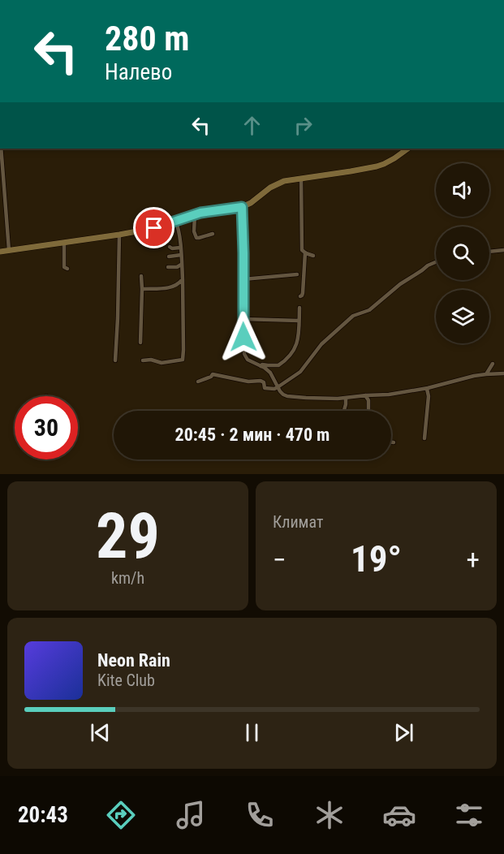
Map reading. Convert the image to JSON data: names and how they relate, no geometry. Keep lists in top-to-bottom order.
{
  "page": {
    "turn": ["280 m", "Налево"],
    "limit": "30",
    "trip": "20:45 · 2 мин · 470 m",
    "tile": [
      ["29", "km/h"],
      "Климат"
    ],
    "heat": ["−", "19°", "+"],
    "song": ["Neon Rain", "Kite Club"],
    "tabs": "20:43"
  }
}
